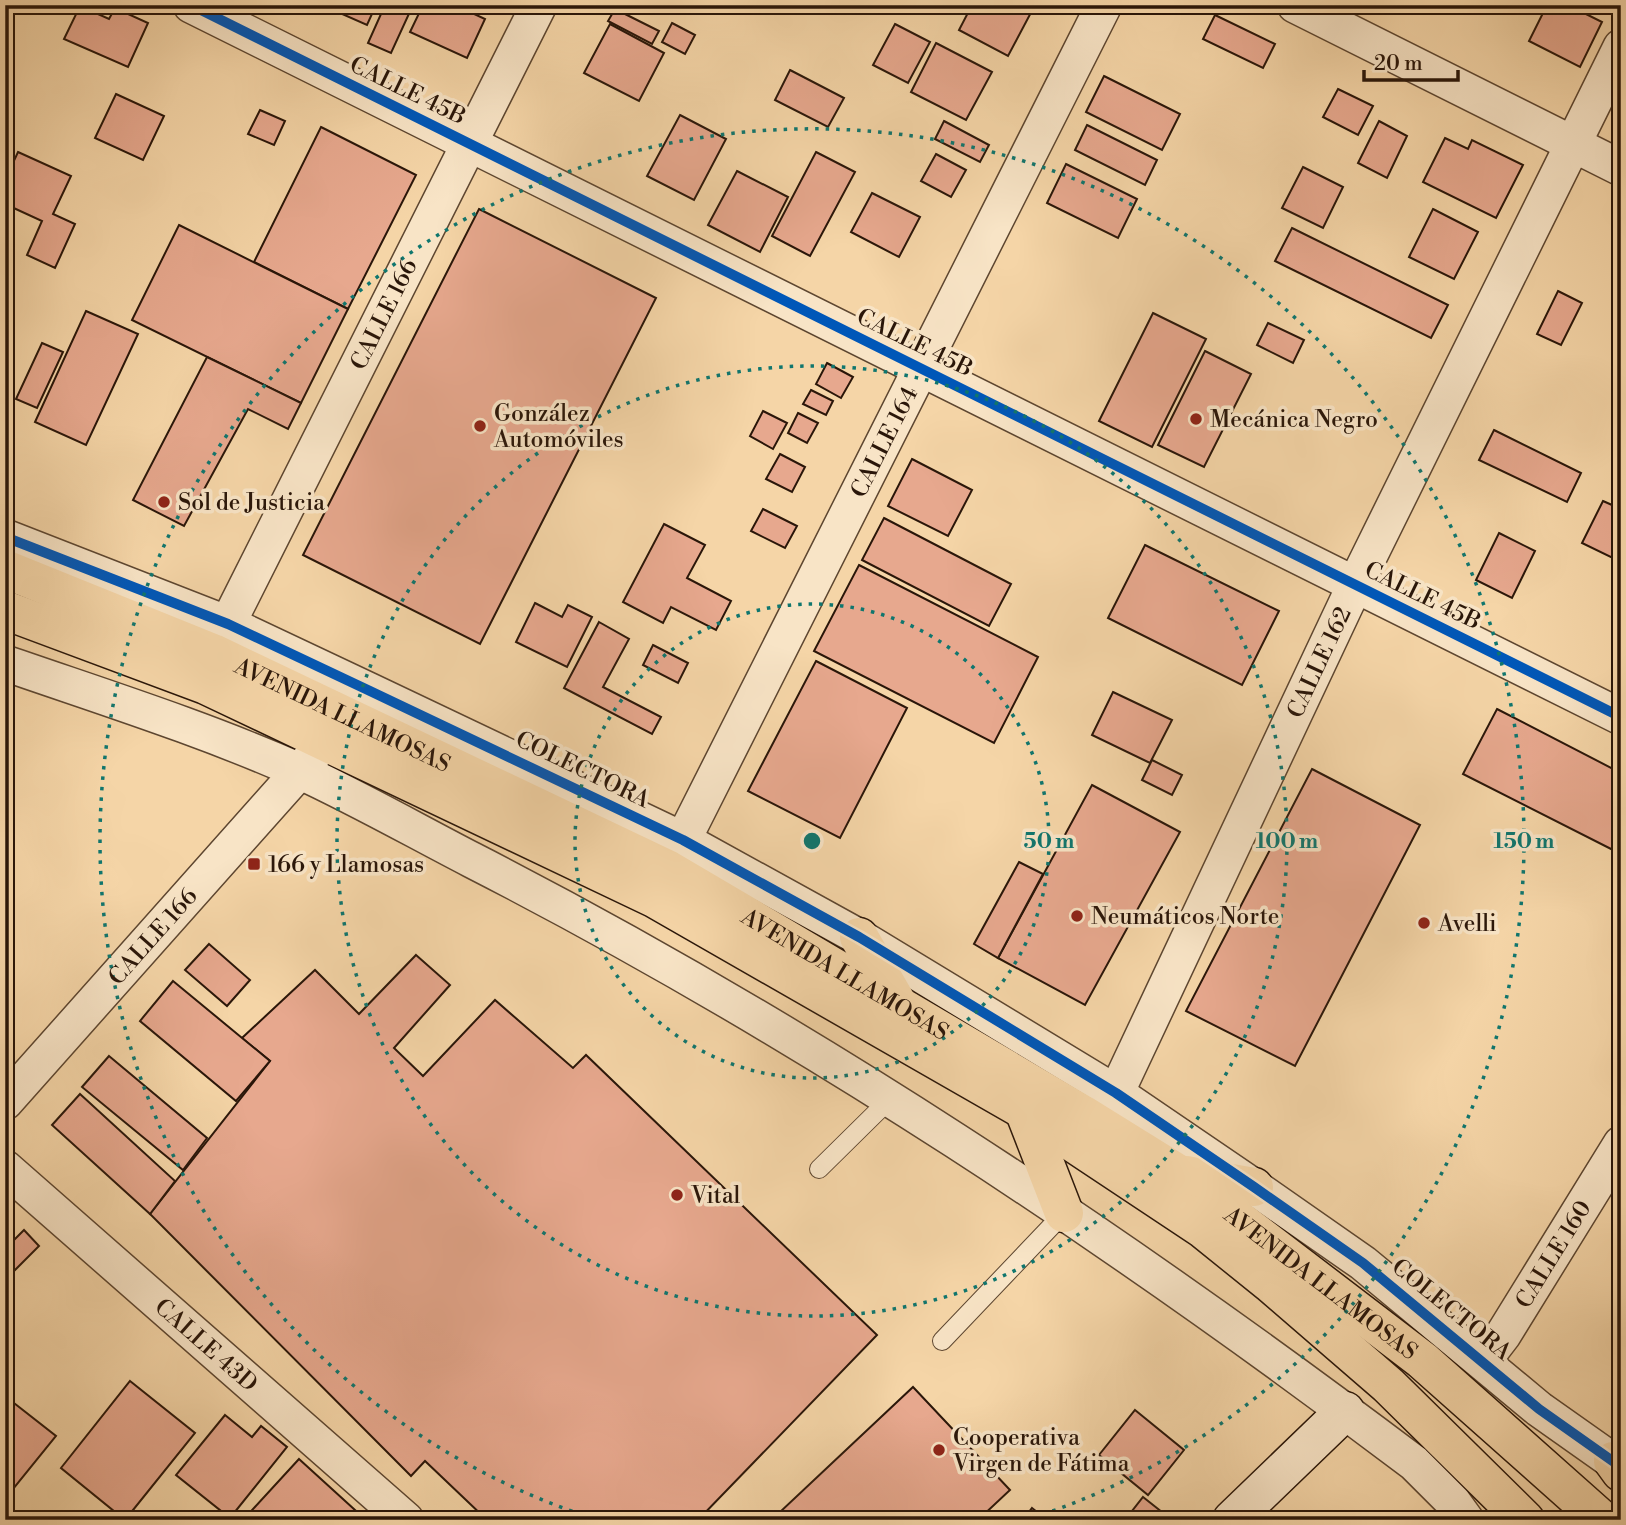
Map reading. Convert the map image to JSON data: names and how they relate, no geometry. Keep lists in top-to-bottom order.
{
  "streets": {
    "highway": ["AVENIDA LLAMOSAS"],
    "street": [
      "CALLE 45B",
      "CALLE 166",
      "CALLE 164",
      "CALLE 162",
      "COLECTORA",
      "CALLE 160",
      "CALLE 43D"
    ]
  },
  "crossings": [
    ["CALLE 45B", "CALLE 166"],
    ["CALLE 45B", "CALLE 164"],
    ["CALLE 45B", "CALLE 162"],
    ["CALLE 166", "AVENIDA LLAMOSAS"],
    ["CALLE 166", "COLECTORA"],
    ["CALLE 164", "COLECTORA"],
    ["CALLE 162", "COLECTORA"],
    ["AVENIDA LLAMOSAS", "COLECTORA"],
    ["COLECTORA", "CALLE 160"]
  ],
  "places": {
    "other": [
      "Mecánica Negro",
      "González Automóviles",
      "Sol de Justicia",
      "Neumáticos Norte",
      "Avelli",
      "Vital",
      "Cooperativa Virgen de Fátima"
    ],
    "transit": ["166 y Llamosas"]
  },
  "scale_bar": "20 m",
  "rings": ["50 m", "100 m", "150 m"]
}
